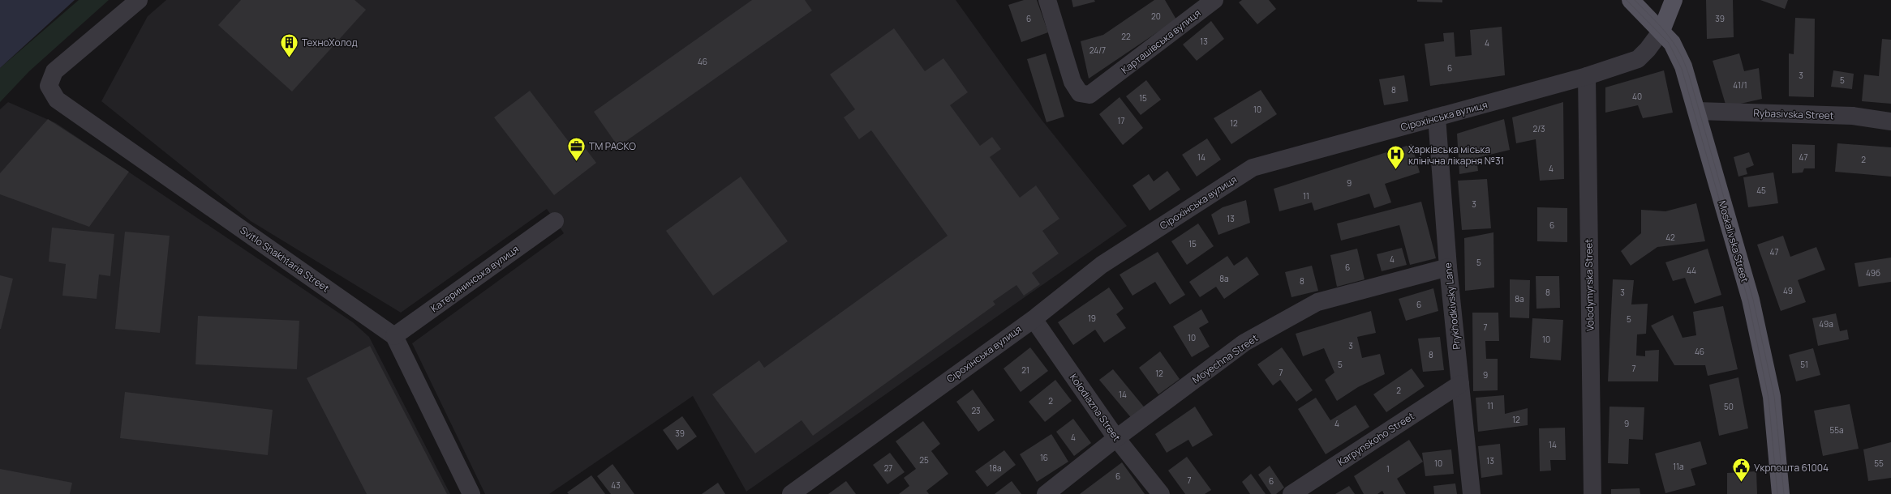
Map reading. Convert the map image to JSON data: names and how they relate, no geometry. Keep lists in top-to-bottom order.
{
  "streets": {
    "main road": ["Moskalivska Street"],
    "street": [
      "Карташівська вулиця",
      "Rybasivska Street",
      "Сірохінська вулиця",
      "Svitlo Shakhtaria Street",
      "Катерининська вулиця",
      "Volodymyrska Street",
      "Prykhodkivsky Lane",
      "Moyechna Street",
      "Kolodiazna Street",
      "Karpynskoho Street"
    ]
  },
  "crossings": [
    ["Rybasivska Street", "Moskalivska Street"],
    ["Сірохінська вулиця", "Moskalivska Street"],
    ["Сірохінська вулиця", "Volodymyrska Street"],
    ["Сірохінська вулиця", "Prykhodkivsky Lane"],
    ["Сірохінська вулиця", "Kolodiazna Street"],
    ["Svitlo Shakhtaria Street", "Катерининська вулиця"],
    ["Prykhodkivsky Lane", "Moyechna Street"],
    ["Prykhodkivsky Lane", "Karpynskoho Street"],
    ["Moyechna Street", "Kolodiazna Street"]
  ],
  "places": {
    "building": ["ТехноХолод"],
    "office": ["ТМ РАСКО"],
    "hospital": ["Харківська міська клінічна лікарня №31"],
    "public building": ["Укрпошта 61004"]
  },
  "house_numbers": [
    "20",
    "6",
    "39",
    "22",
    "13",
    "4",
    "24/7",
    "46",
    "6",
    "3",
    "5",
    "41/1",
    "8",
    "40",
    "15",
    "10",
    "17",
    "12",
    "2/3",
    "14",
    "47",
    "2",
    "4",
    "9",
    "45",
    "11",
    "3",
    "13",
    "6",
    "42",
    "15",
    "47",
    "4",
    "5",
    "6",
    "44",
    "49б",
    "8а",
    "8",
    "49",
    "8",
    "3",
    "8а",
    "6",
    "19",
    "5",
    "49а",
    "7",
    "10",
    "10",
    "3",
    "46",
    "8",
    "5",
    "51",
    "7",
    "21",
    "7",
    "12",
    "9",
    "2",
    "14",
    "2",
    "11",
    "50",
    "23",
    "12",
    "4",
    "9",
    "55а",
    "39",
    "4",
    "14",
    "16",
    "25",
    "13",
    "10",
    "55",
    "11а",
    "27",
    "18а",
    "1",
    "6",
    "7",
    "6",
    "43"
  ]
}
